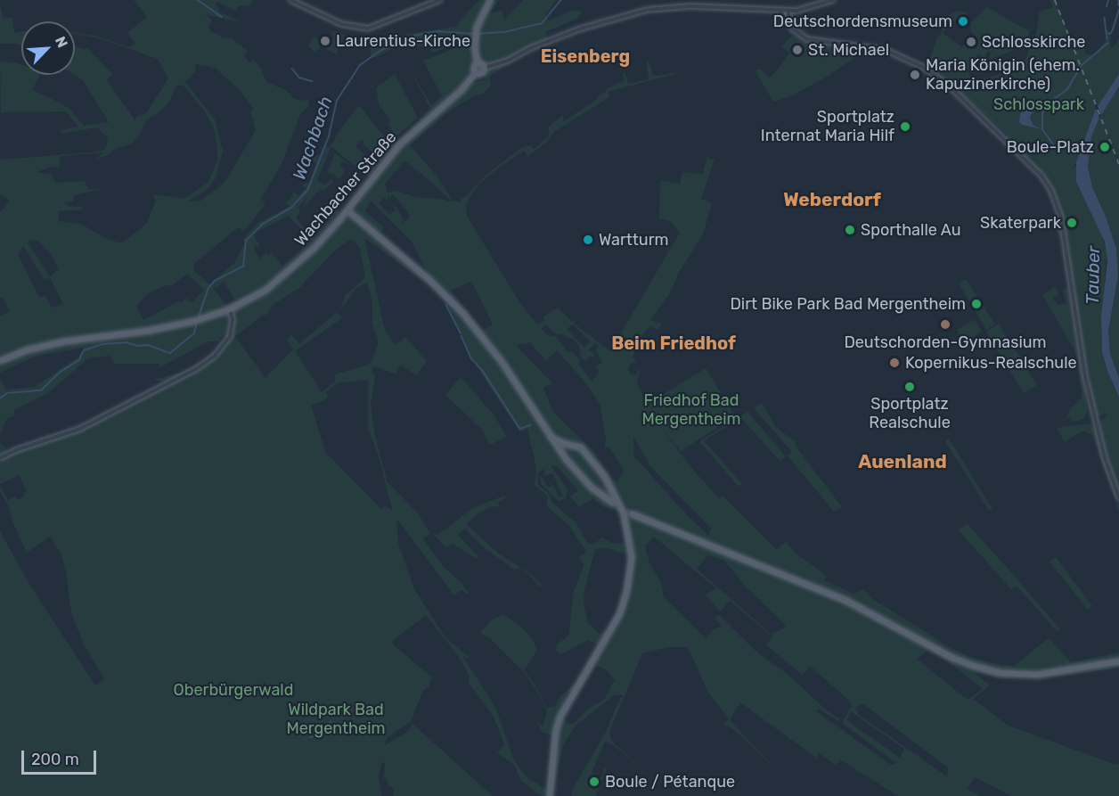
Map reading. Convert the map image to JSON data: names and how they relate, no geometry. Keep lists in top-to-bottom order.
{
  "streets": {
    "main road": ["Wachbacher Straße"]
  },
  "districts": [
    "Eisenberg",
    "Weberdorf",
    "Beim Friedhof",
    "Auenland"
  ],
  "water": ["Wachbach", "Tauber"],
  "parks": [
    "Schlosspark",
    "Friedhof Bad Mergentheim",
    "Oberbürgerwald",
    "Wildpark Bad Mergentheim"
  ],
  "places": [
    "Deutschordensmuseum",
    "Laurentius-Kirche",
    "Schlosskirche",
    "St. Michael",
    "Maria Königin (ehem. Kapuzinerkirche)",
    "Sportplatz Internat Maria Hilf",
    "Boule-Platz",
    "Skaterpark",
    "Sporthalle Au",
    "Wartturm",
    "Dirt Bike Park Bad Mergentheim",
    "Deutschorden-Gymnasium",
    "Kopernikus-Realschule",
    "Sportplatz Realschule",
    "Boule / Pétanque"
  ],
  "scale_bar": "200 m",
  "north": "top right"
}
